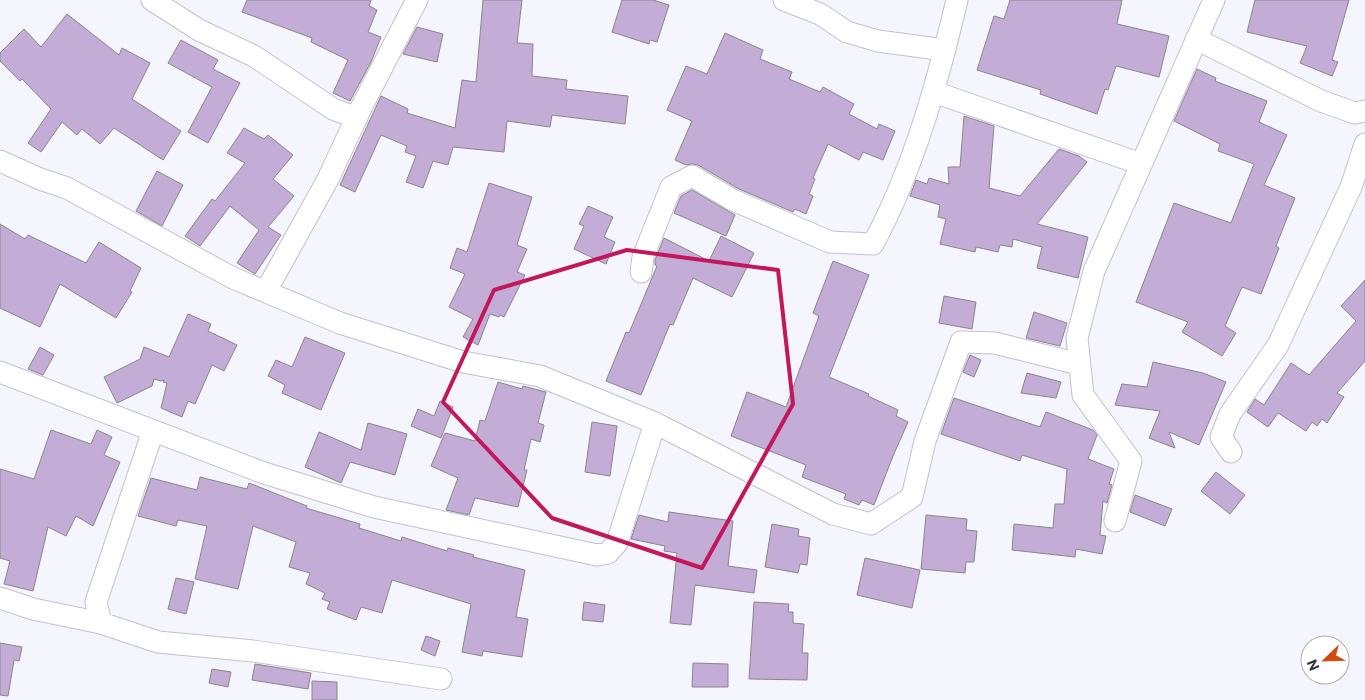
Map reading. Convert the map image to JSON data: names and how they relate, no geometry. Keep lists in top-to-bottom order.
{
  "north": "bottom left"
}
